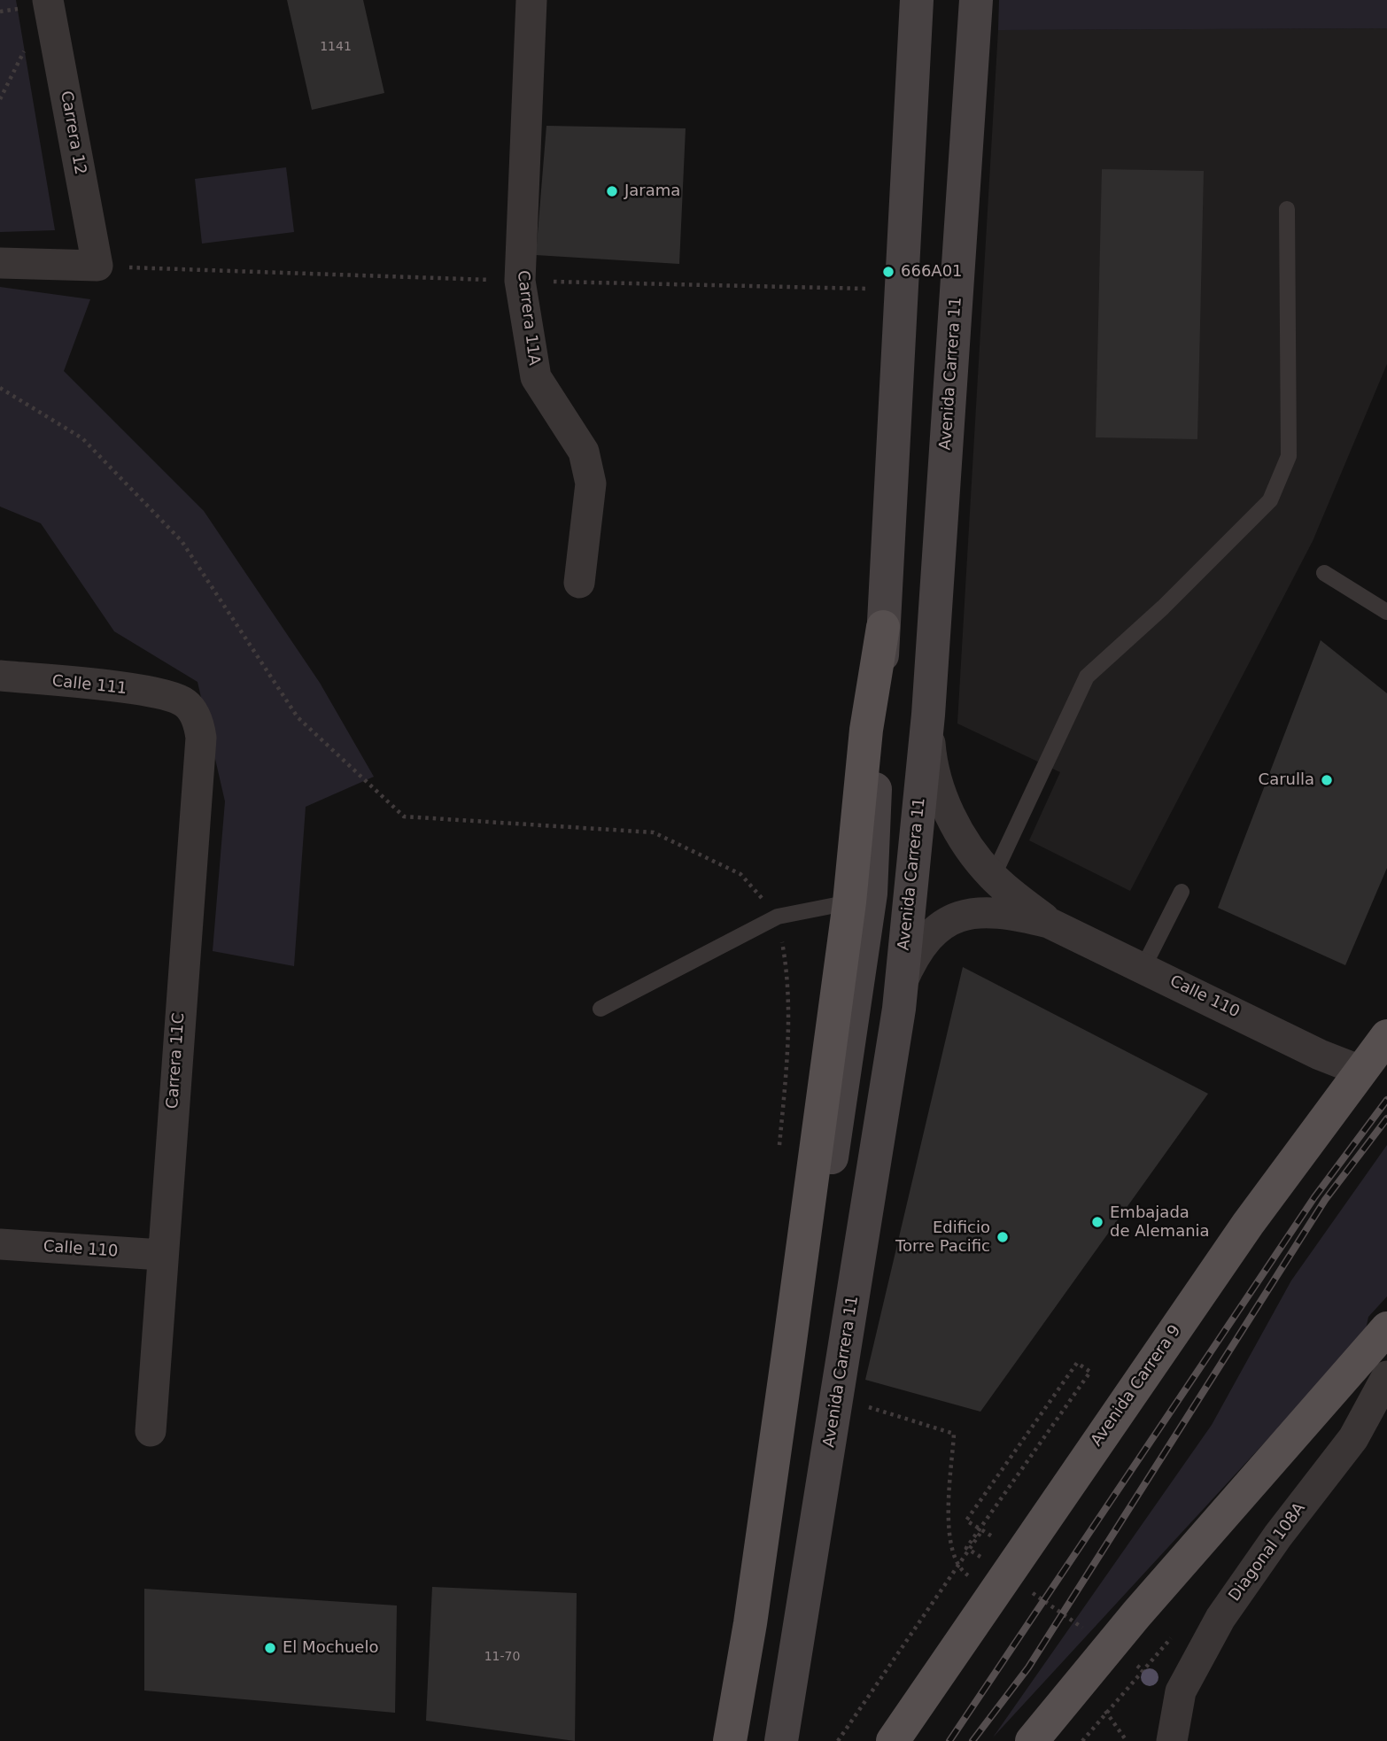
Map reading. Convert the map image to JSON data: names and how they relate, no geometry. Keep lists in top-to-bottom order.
{
  "streets": {
    "main road": ["Avenida Carrera 11", "Avenida Carrera 9"],
    "street": [
      "Carrera 12",
      "Carrera 11A",
      "Calle 111",
      "Calle 110",
      "Carrera 11C",
      "Diagonal 108A"
    ]
  },
  "crossings": [
    ["Avenida Carrera 11", "Calle 110"],
    ["Calle 111", "Carrera 11C"],
    ["Calle 110", "Carrera 11C"],
    ["Calle 110", "Avenida Carrera 9"]
  ],
  "places": [
    "Jarama",
    "666A01",
    "Carulla",
    "Embajada de Alemania",
    "Edificio Torre Pacific",
    "El Mochuelo"
  ],
  "house_numbers": ["1141", "11-70"]
}
